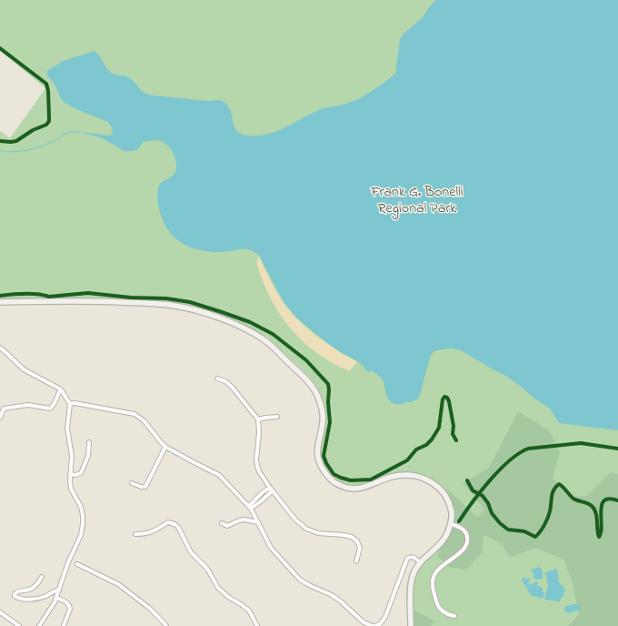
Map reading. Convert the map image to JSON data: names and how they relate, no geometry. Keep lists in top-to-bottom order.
{
  "parks": ["Frank G. Bonelli Regional Park"]
}
